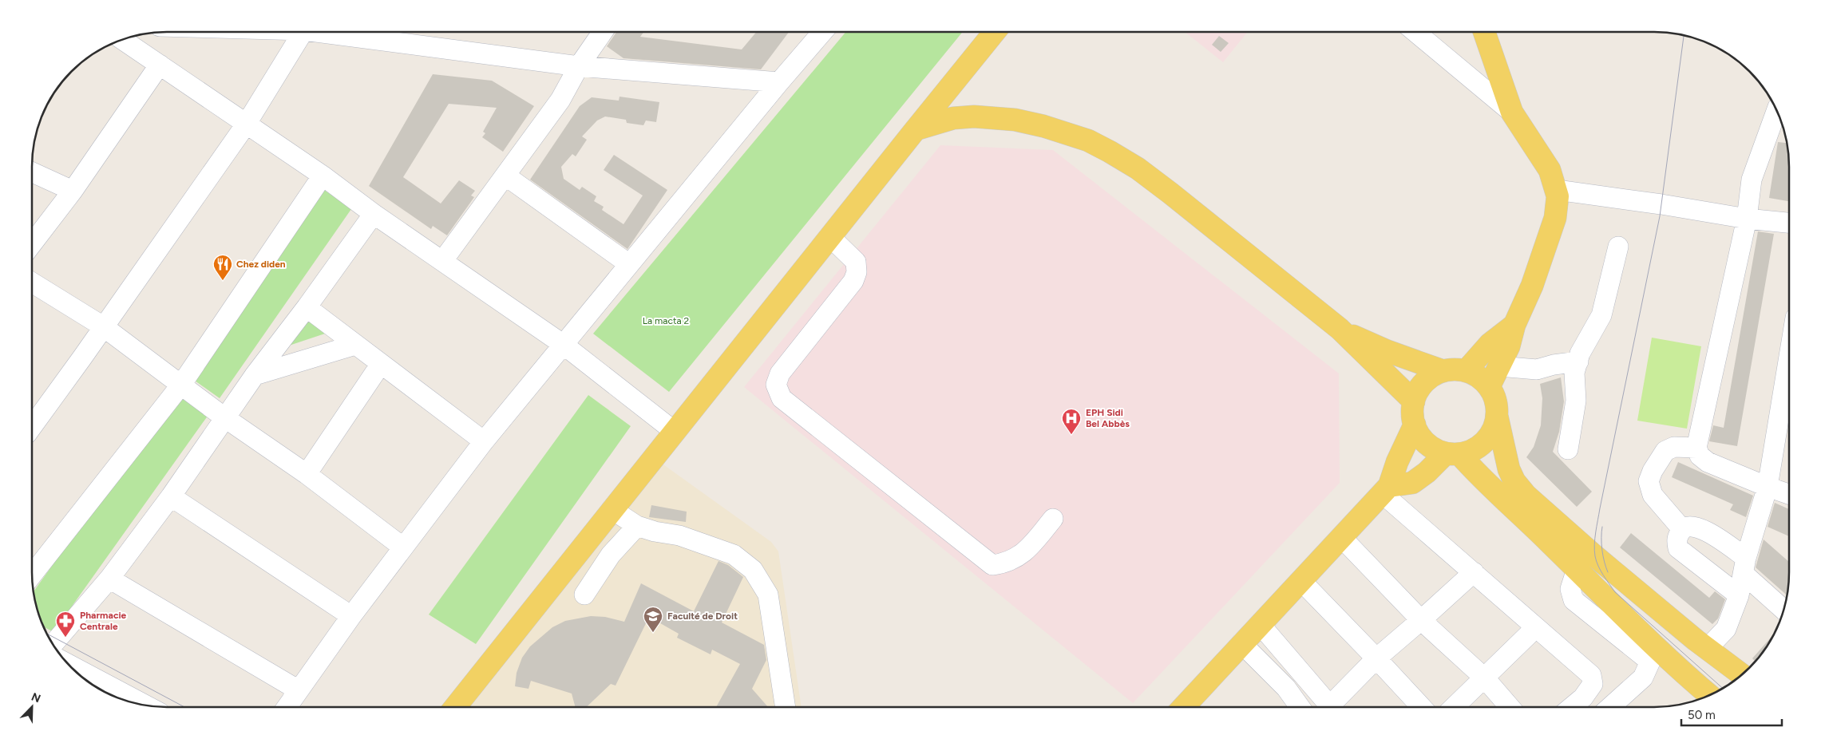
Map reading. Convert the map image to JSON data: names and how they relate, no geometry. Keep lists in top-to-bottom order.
{
  "parks": ["La macta 2"],
  "places": {
    "restaurant": ["Chez diden"],
    "hospital": ["EPH Sidi Bel Abbès"],
    "school or university": ["Faculté de Droit"],
    "pharmacy": ["Pharmacie Centrale"]
  },
  "scale_bar": "50 m",
  "north": "top right"
}
